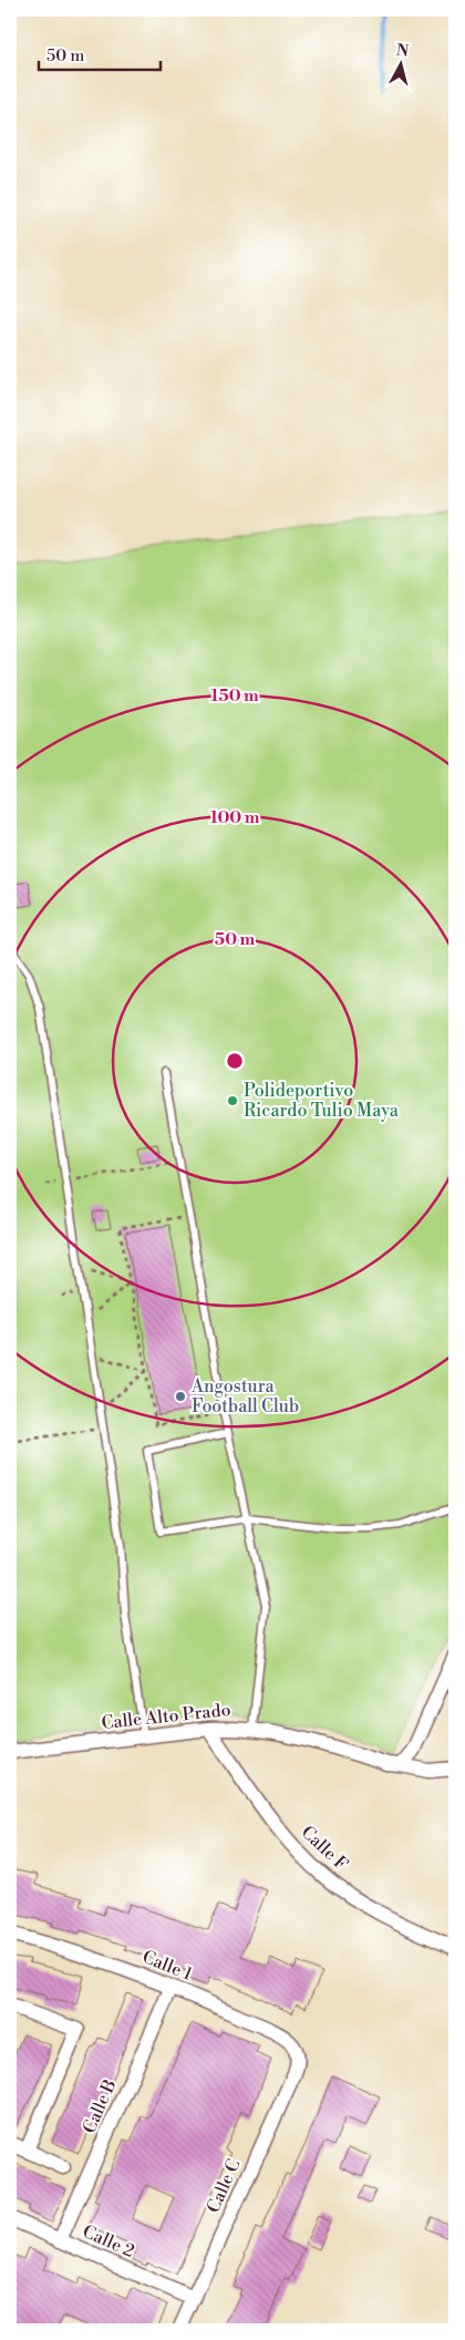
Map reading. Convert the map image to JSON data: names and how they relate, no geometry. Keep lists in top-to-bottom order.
{
  "streets": {
    "street": [
      "Calle Alto Prado",
      "Calle F",
      "Calle 1",
      "Calle B",
      "Calle C",
      "Calle 2"
    ]
  },
  "crossings": [
    ["Calle Alto Prado", "Calle F"],
    ["Calle 1", "Calle B"],
    ["Calle 1", "Calle C"],
    ["Calle B", "Calle 2"],
    ["Calle C", "Calle 2"]
  ],
  "places": ["Polideportivo Ricardo Tulio Maya", "Angostura Football Club"],
  "scale_bar": "50 m",
  "north": "top",
  "rings": ["150 m", "100 m", "50 m"]
}
